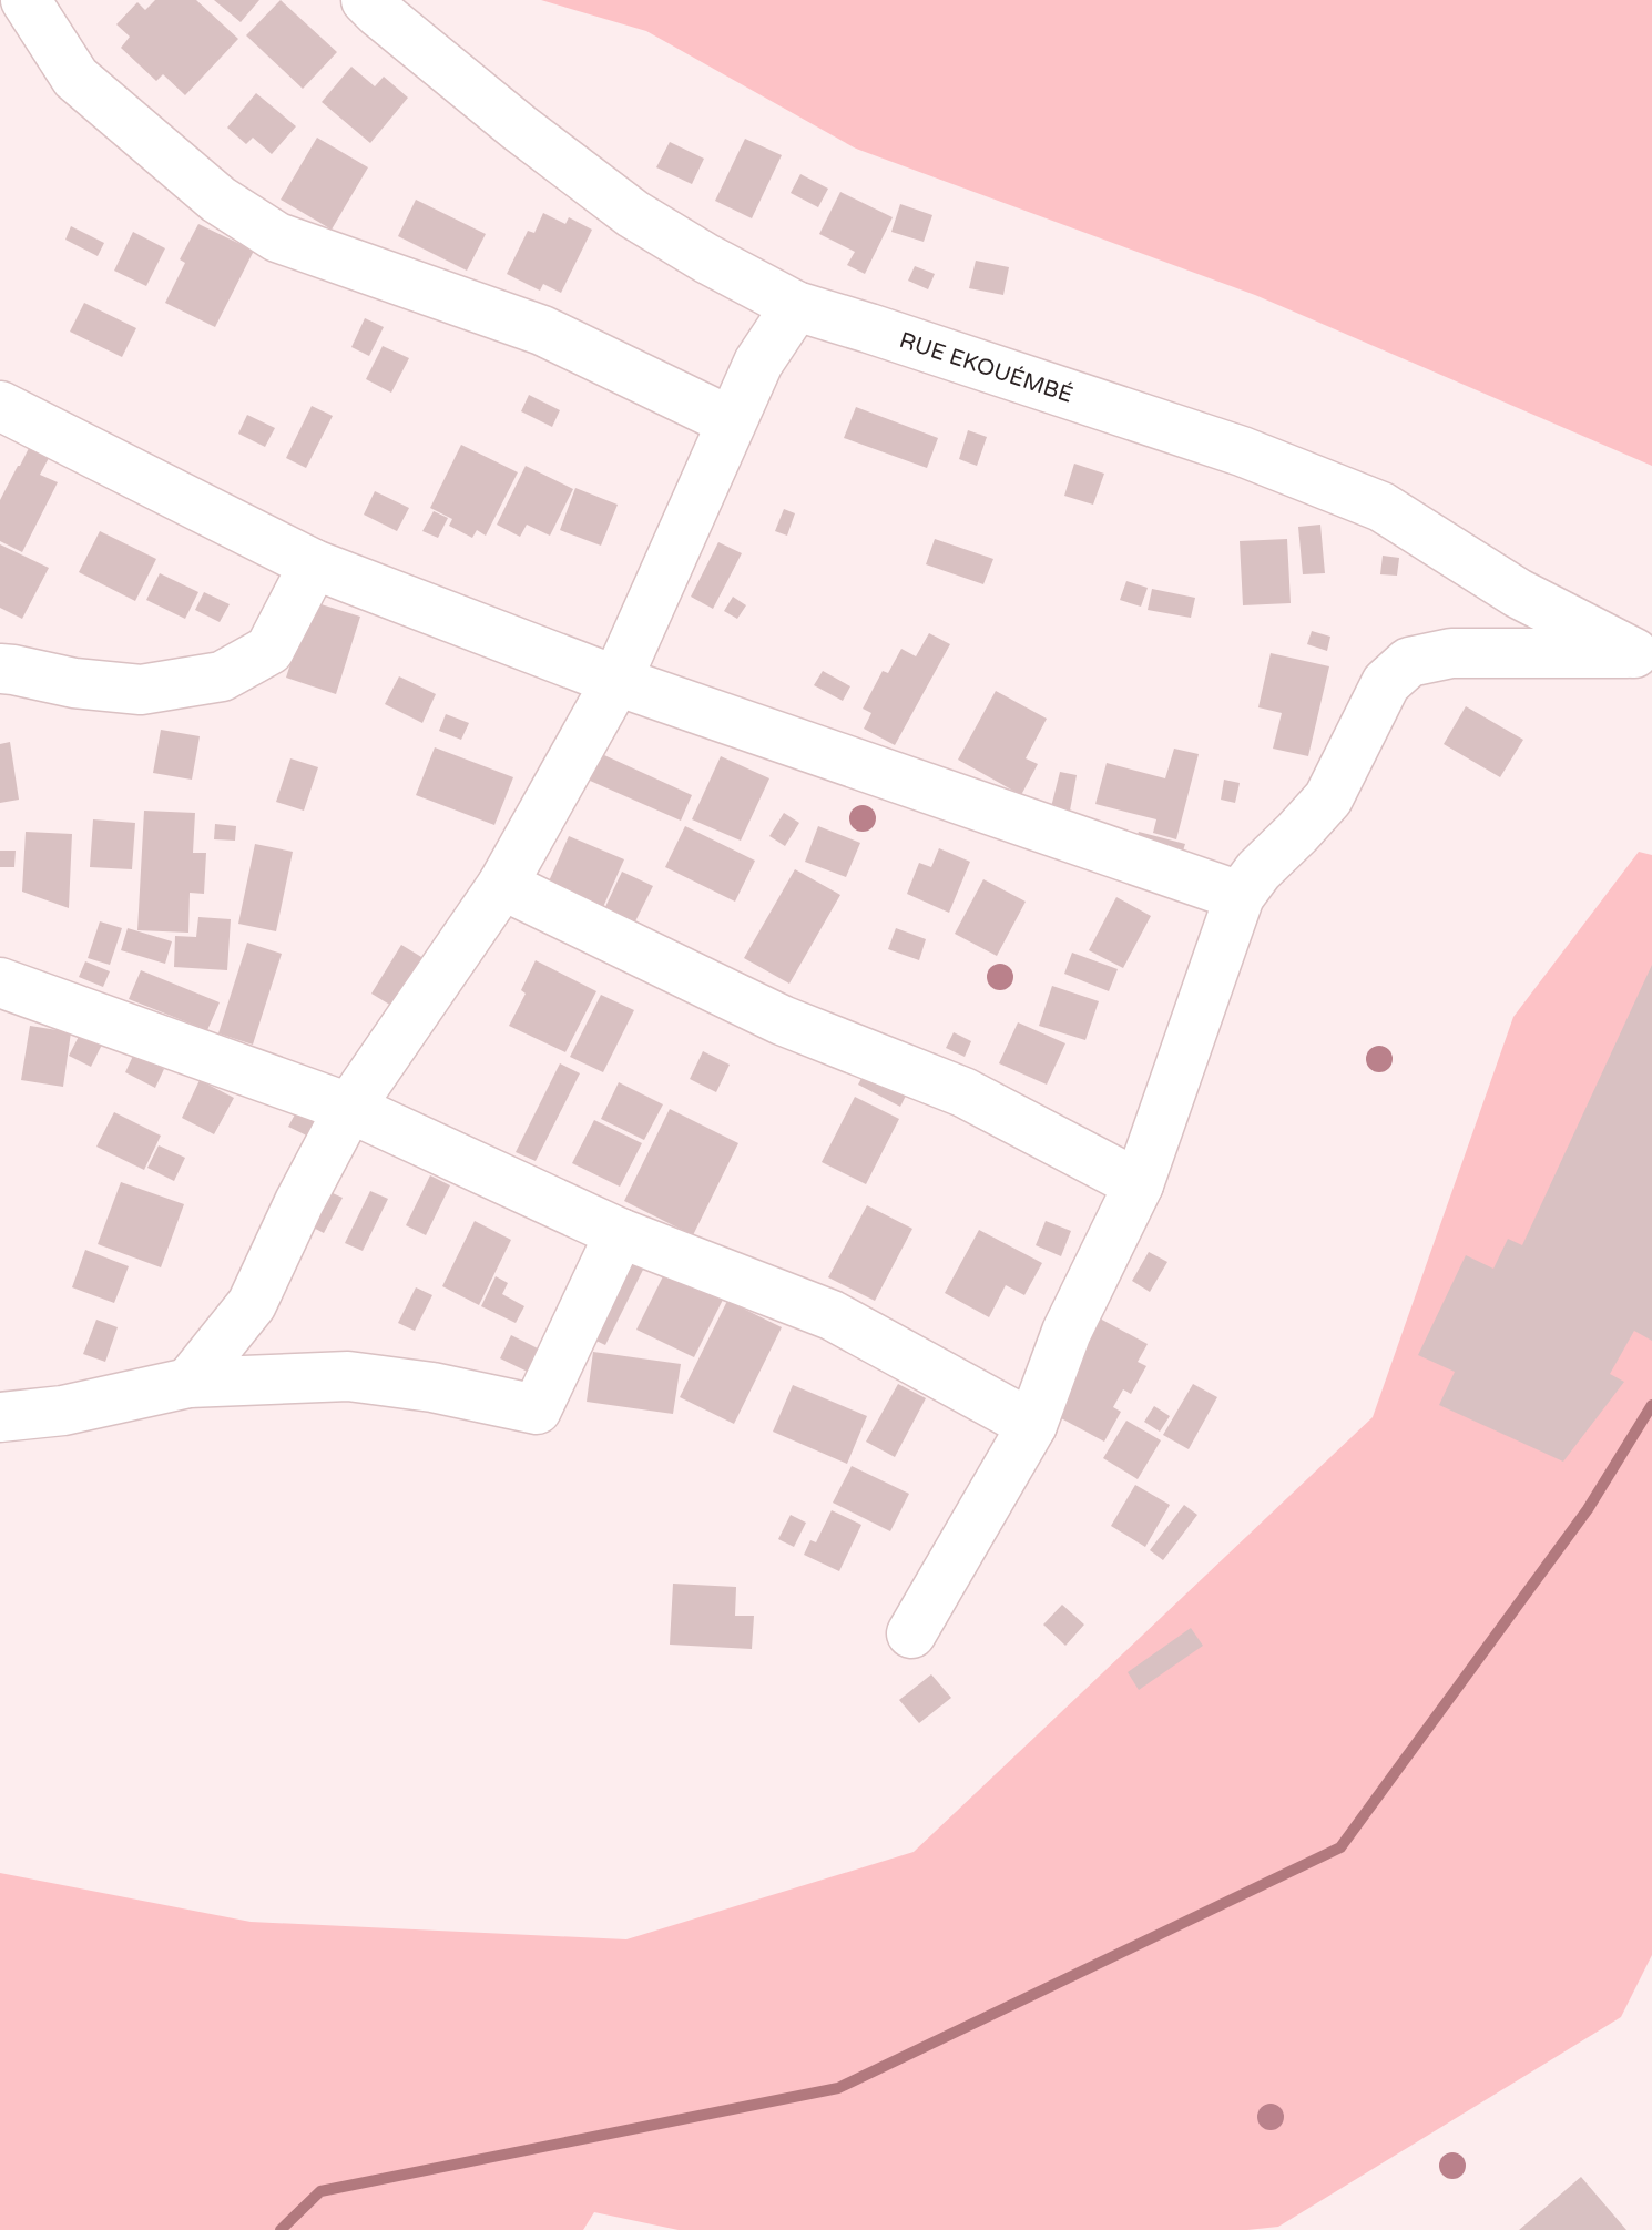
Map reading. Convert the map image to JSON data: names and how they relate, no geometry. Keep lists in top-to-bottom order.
{
  "streets": {
    "street": ["RUE EKOUÉMBÉ"]
  }
}
